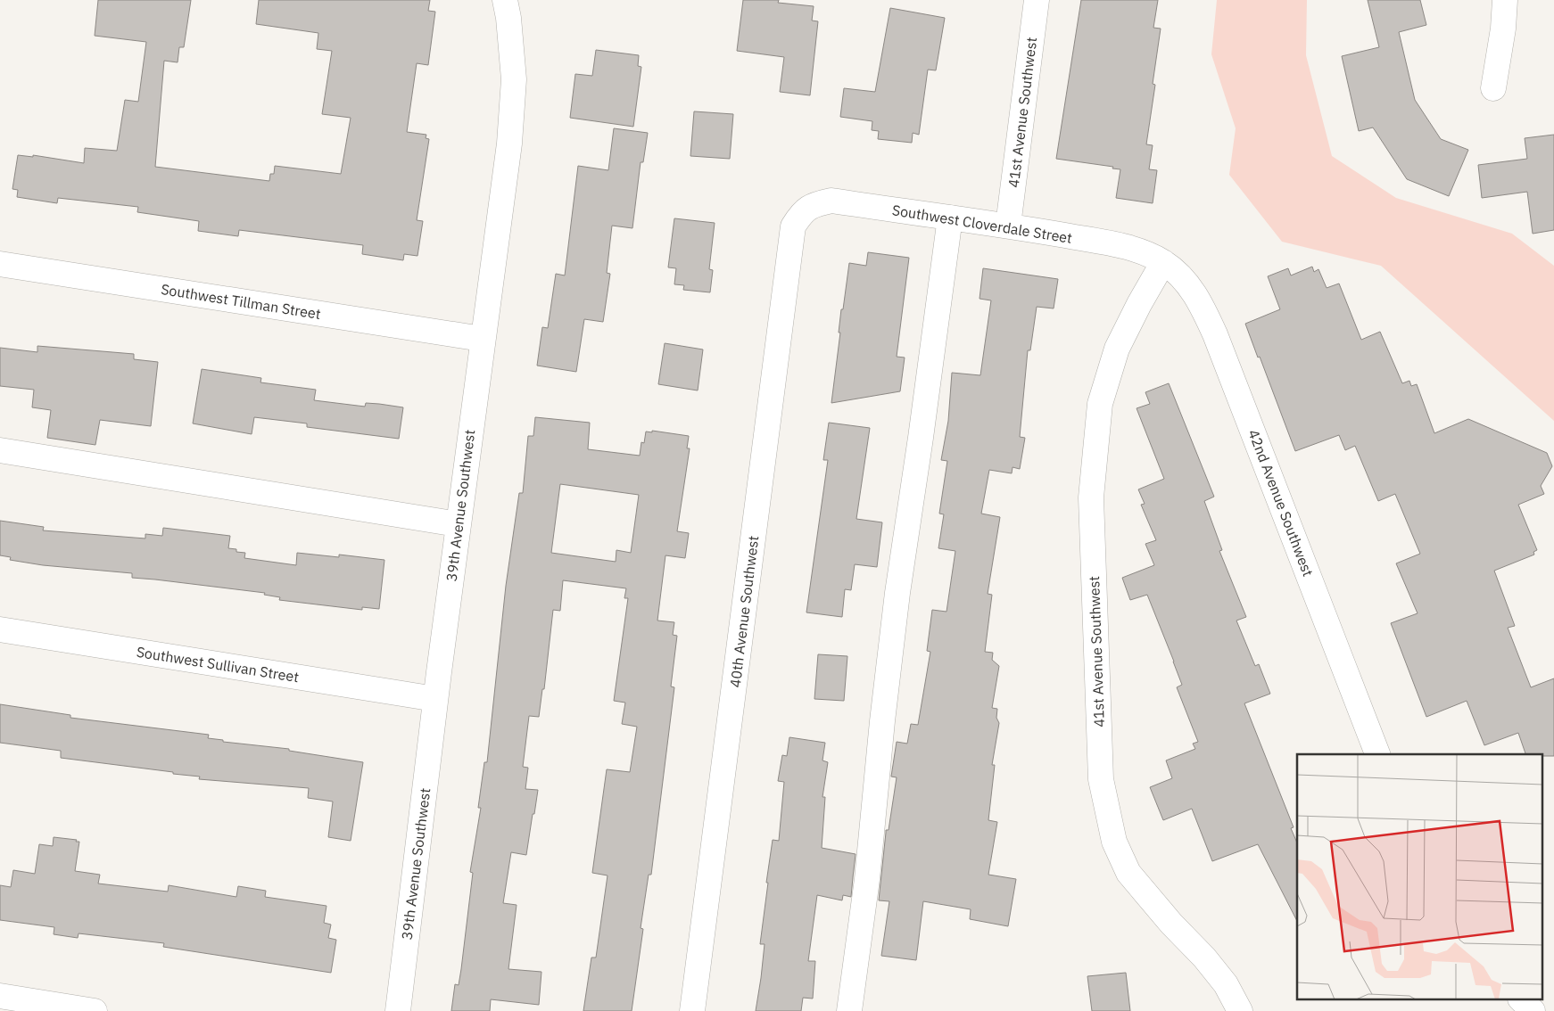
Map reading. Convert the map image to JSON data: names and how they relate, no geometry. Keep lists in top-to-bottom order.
{
  "streets": {
    "street": [
      "41st Avenue Southwest",
      "Southwest Cloverdale Street",
      "Southwest Tillman Street",
      "42nd Avenue Southwest",
      "39th Avenue Southwest",
      "40th Avenue Southwest",
      "Southwest Sullivan Street"
    ]
  },
  "crossings": [
    ["41st Avenue Southwest", "Southwest Cloverdale Street"],
    ["41st Avenue Southwest", "42nd Avenue Southwest"],
    ["Southwest Cloverdale Street", "42nd Avenue Southwest"],
    ["Southwest Cloverdale Street", "40th Avenue Southwest"],
    ["Southwest Tillman Street", "39th Avenue Southwest"],
    ["39th Avenue Southwest", "Southwest Sullivan Street"]
  ]
}
